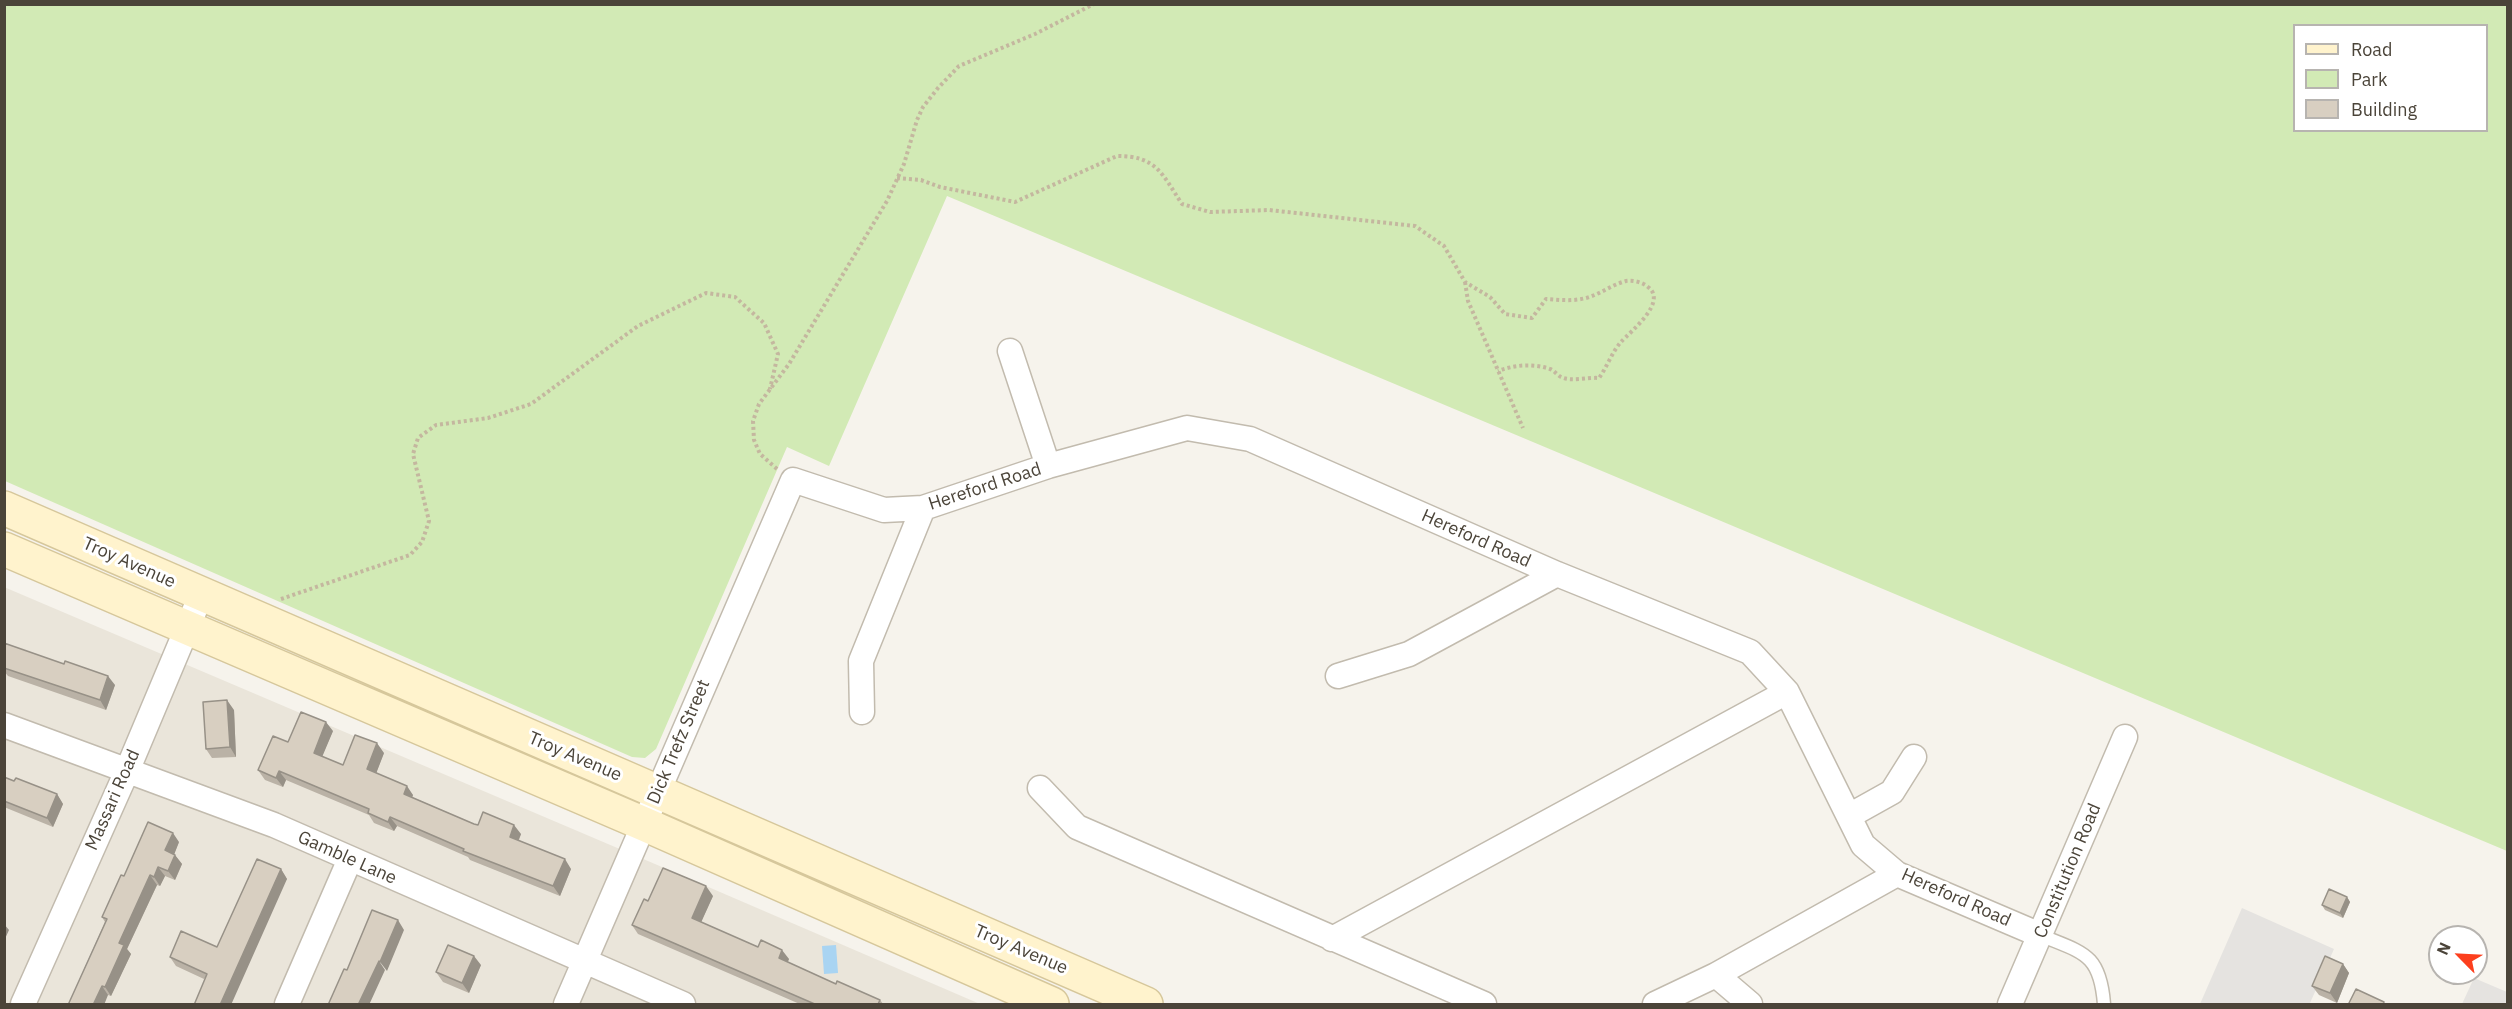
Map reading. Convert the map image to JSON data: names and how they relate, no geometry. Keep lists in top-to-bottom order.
{
  "streets": {
    "main road": ["Troy Avenue"],
    "street": [
      "Hereford Road",
      "Dick Trefz Street",
      "Massari Road",
      "Gamble Lane",
      "Constitution Road"
    ]
  },
  "crossings": [
    ["Hereford Road", "Dick Trefz Street"],
    ["Hereford Road", "Constitution Road"],
    ["Troy Avenue", "Dick Trefz Street"],
    ["Troy Avenue", "Massari Road"],
    ["Dick Trefz Street", "Gamble Lane"],
    ["Massari Road", "Gamble Lane"]
  ],
  "legend": ["Road", "Park", "Building"],
  "north": "top left"
}
